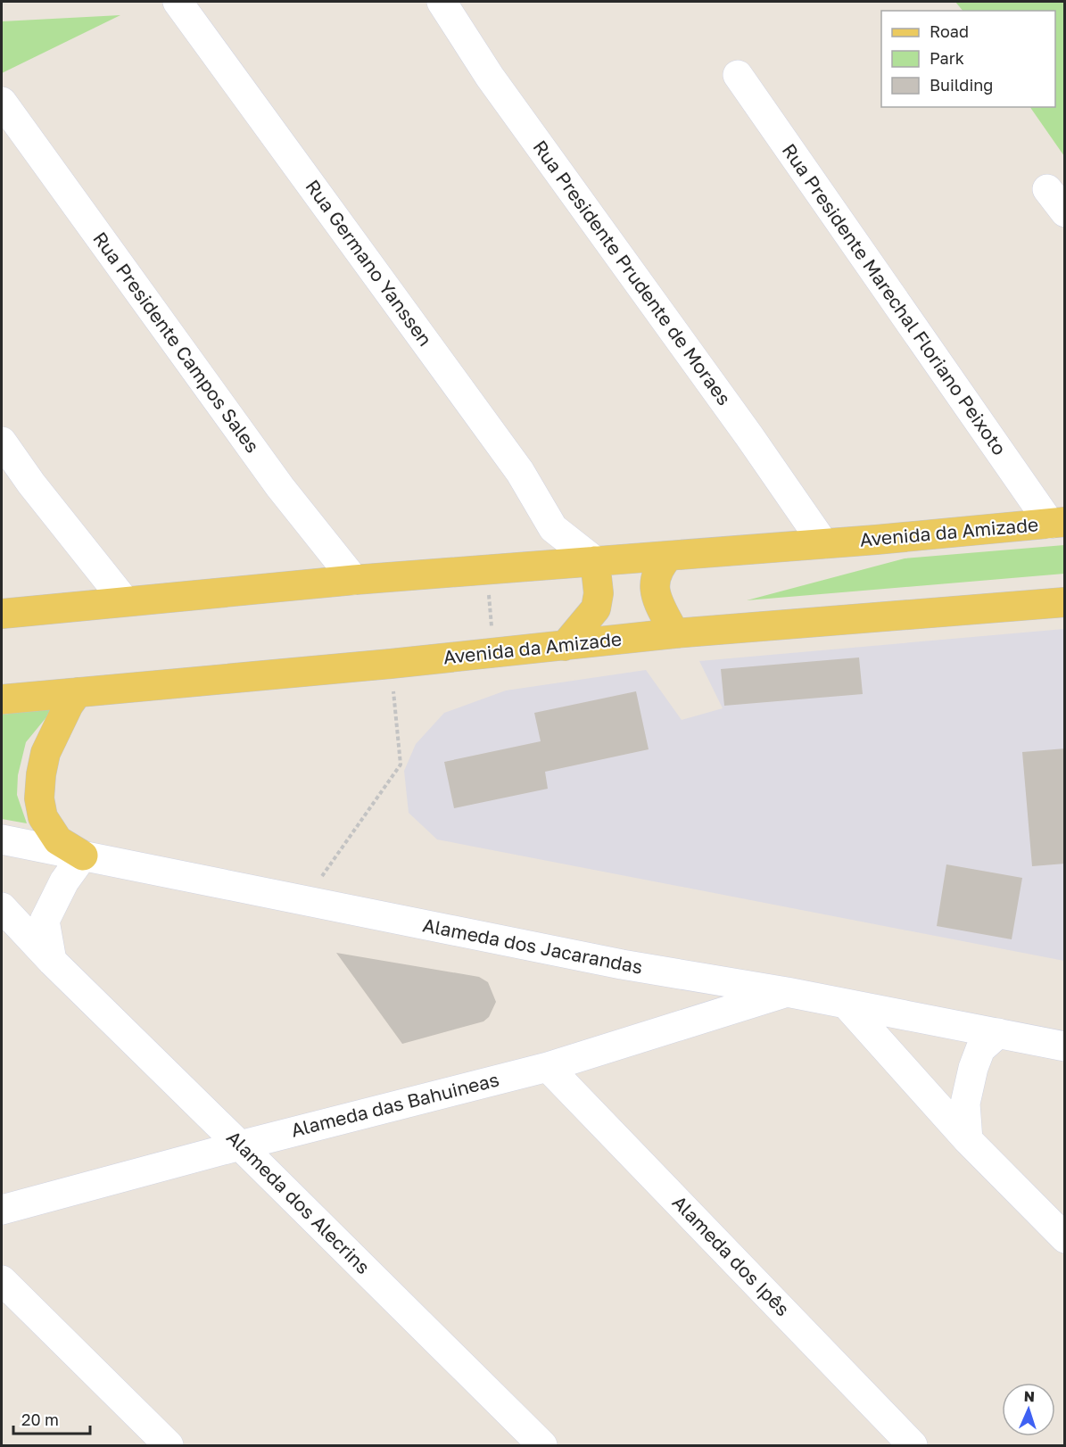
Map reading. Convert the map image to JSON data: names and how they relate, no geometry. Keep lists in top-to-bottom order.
{
  "streets": {
    "main road": ["Avenida da Amizade"],
    "street": [
      "Rua Germano Yanssen",
      "Rua Presidente Prudente de Moraes",
      "Rua Presidente Marechal Floriano Peixoto",
      "Rua Presidente Campos Sales",
      "Alameda dos Jacarandas",
      "Alameda das Bahuineas",
      "Alameda dos Alecrins",
      "Alameda dos Ipês"
    ]
  },
  "crossings": [
    ["Rua Germano Yanssen", "Avenida da Amizade"],
    ["Rua Presidente Prudente de Moraes", "Avenida da Amizade"],
    ["Rua Presidente Marechal Floriano Peixoto", "Avenida da Amizade"],
    ["Rua Presidente Campos Sales", "Avenida da Amizade"],
    ["Alameda dos Jacarandas", "Alameda das Bahuineas"],
    ["Alameda das Bahuineas", "Alameda dos Alecrins"],
    ["Alameda das Bahuineas", "Alameda dos Ipês"]
  ],
  "legend": ["Road", "Park", "Building"],
  "scale_bar": "20 m",
  "north": "top"
}
